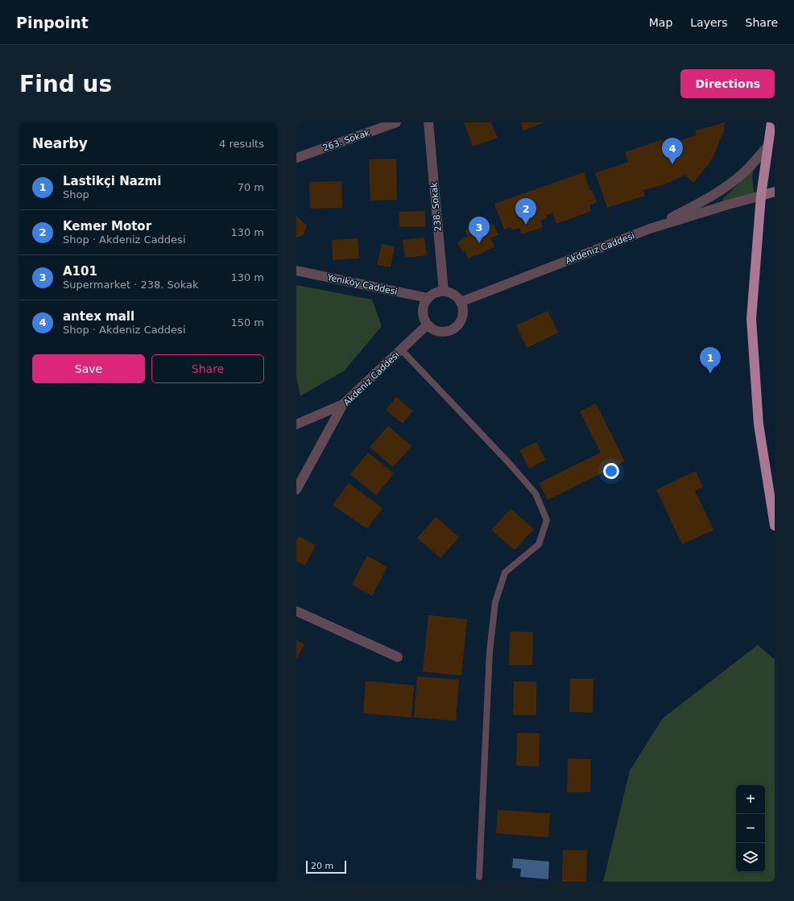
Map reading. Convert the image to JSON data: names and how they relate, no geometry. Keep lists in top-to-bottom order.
{
  "streets": {
    "main road": ["Akdeniz Caddesi"],
    "street": ["263. Sokak", "238. Sokak", "Yeniköy Caddesi"]
  },
  "crossings": [
    ["238. Sokak", "Akdeniz Caddesi"],
    ["238. Sokak", "Yeniköy Caddesi"],
    ["Akdeniz Caddesi", "Yeniköy Caddesi"]
  ],
  "scale_bar": "20 m",
  "page": {
    "header": "Pinpoint",
    "nav": ["Map", "Layers", "Share"],
    "buttons": [
      "Directions",
      ["Save", "Share"]
    ],
    "title": "Find us",
    "heading": ["Nearby", "4 results"],
    "pins": [
      "4",
      "2",
      "3",
      "1"
    ],
    "list": [
      {
        "mark": "1",
        "name": "Lastikçi Nazmi",
        "note": "Shop",
        "value": "70 m"
      },
      {
        "mark": "2",
        "name": "Kemer Motor",
        "note": "Shop · Akdeniz Caddesi",
        "value": "130 m"
      },
      {
        "mark": "3",
        "name": "A101",
        "note": "Supermarket · 238. Sokak",
        "value": "130 m"
      },
      {
        "mark": "4",
        "name": "antex mall",
        "note": "Shop · Akdeniz Caddesi",
        "value": "150 m"
      }
    ],
    "map_buttons": ["+", "−"],
    "scale": "20 m"
  }
}
